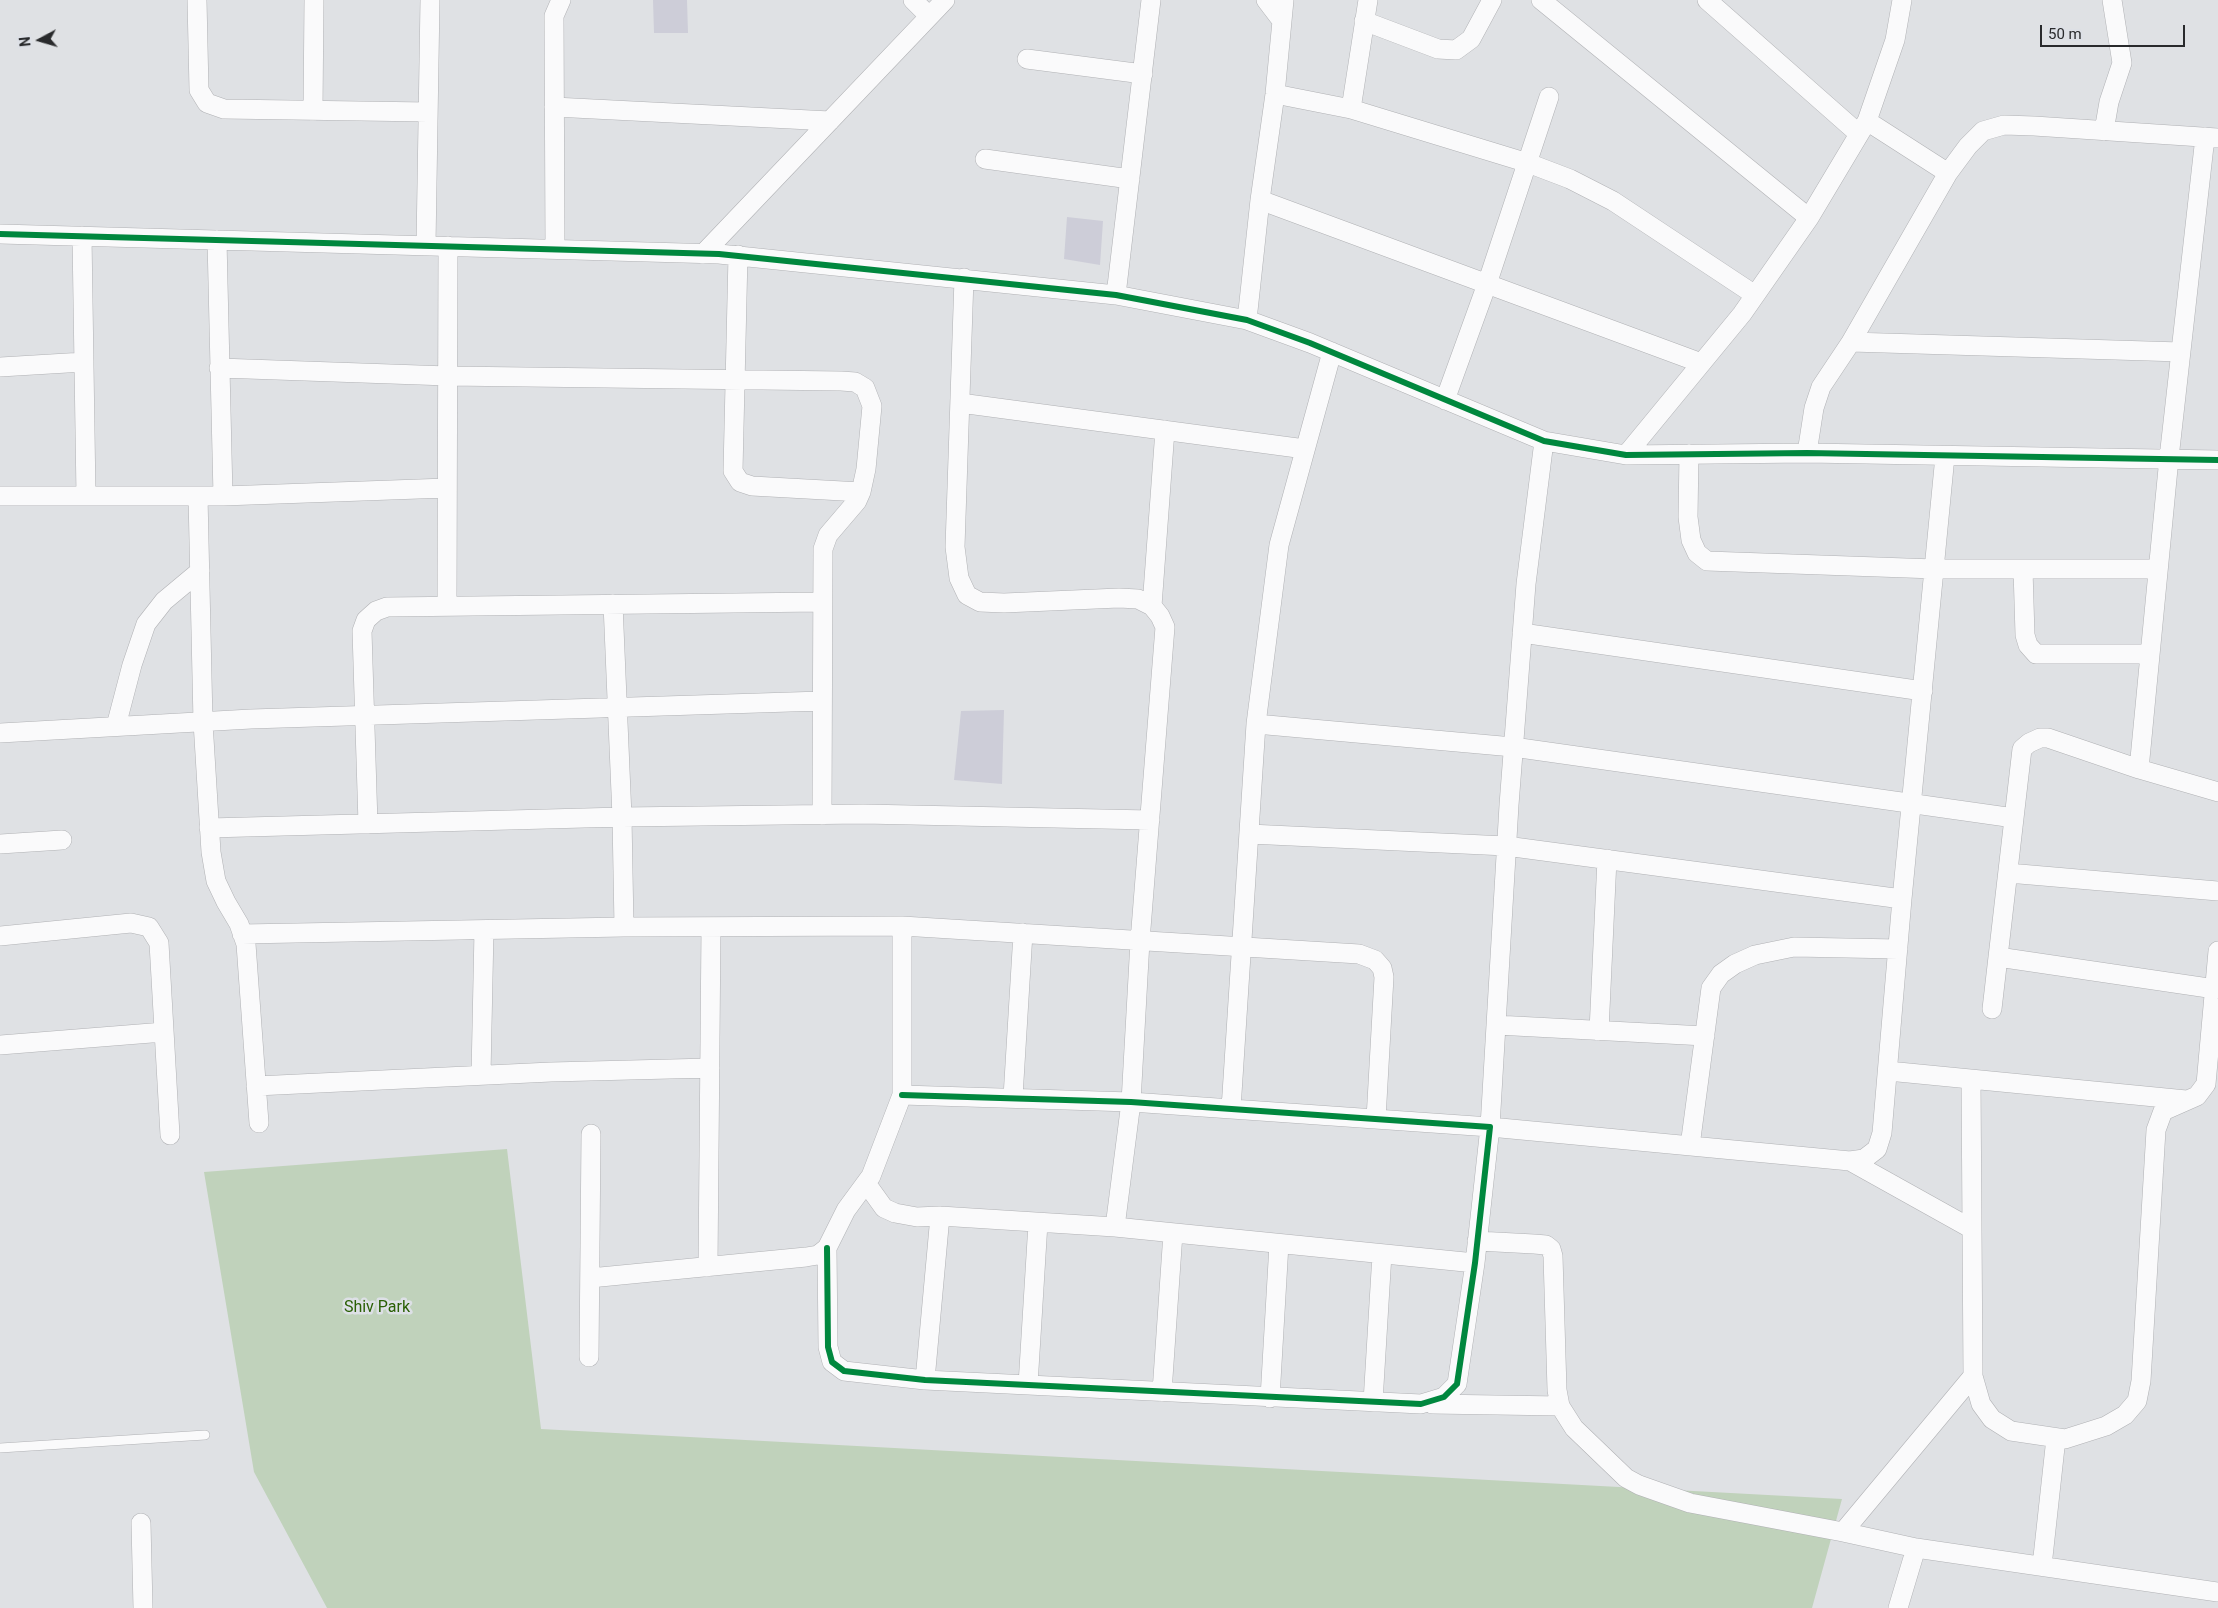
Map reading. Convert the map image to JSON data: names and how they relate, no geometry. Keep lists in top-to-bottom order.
{
  "parks": ["Shiv Park"],
  "scale_bar": "50 m",
  "north": "left"
}
